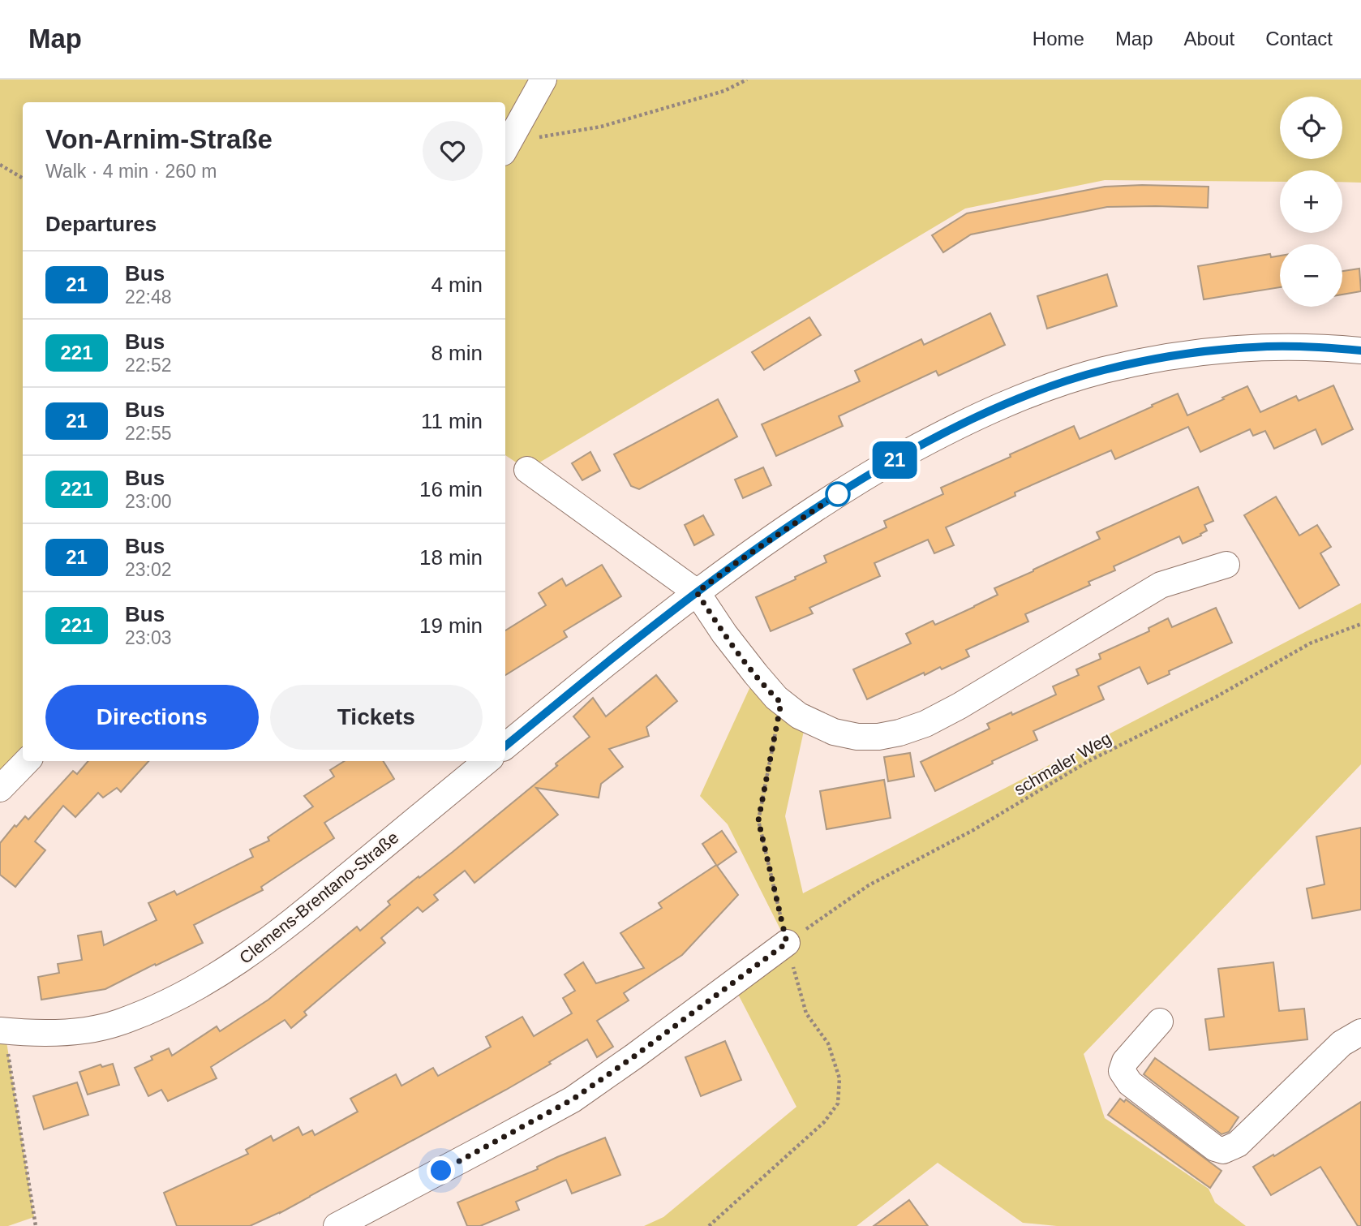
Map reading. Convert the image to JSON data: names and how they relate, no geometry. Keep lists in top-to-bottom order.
{
  "streets": {
    "street": ["Clemens-Brentano-Straße"],
    "path": ["schmaler Weg"]
  },
  "lines": ["bus line 21"],
  "page": {
    "header": "Map",
    "nav": [
      "Home",
      "Map",
      "About",
      "Contact"
    ],
    "on_map": "21",
    "map_buttons": ["+", "−"],
    "heading": [
      ["Von-Arnim-Straße", "Walk · 4 min · 260 m"],
      "Departures"
    ],
    "list": [
      {
        "mark": "21",
        "name": "Bus",
        "note": "22:48",
        "value": "4 min"
      },
      {
        "mark": "221",
        "name": "Bus",
        "note": "22:52",
        "value": "8 min"
      },
      {
        "mark": "21",
        "name": "Bus",
        "note": "22:55",
        "value": "11 min"
      },
      {
        "mark": "221",
        "name": "Bus",
        "note": "23:00",
        "value": "16 min"
      },
      {
        "mark": "21",
        "name": "Bus",
        "note": "23:02",
        "value": "18 min"
      },
      {
        "mark": "221",
        "name": "Bus",
        "note": "23:03",
        "value": "19 min"
      }
    ],
    "buttons": ["Directions", "Tickets"]
  }
}
